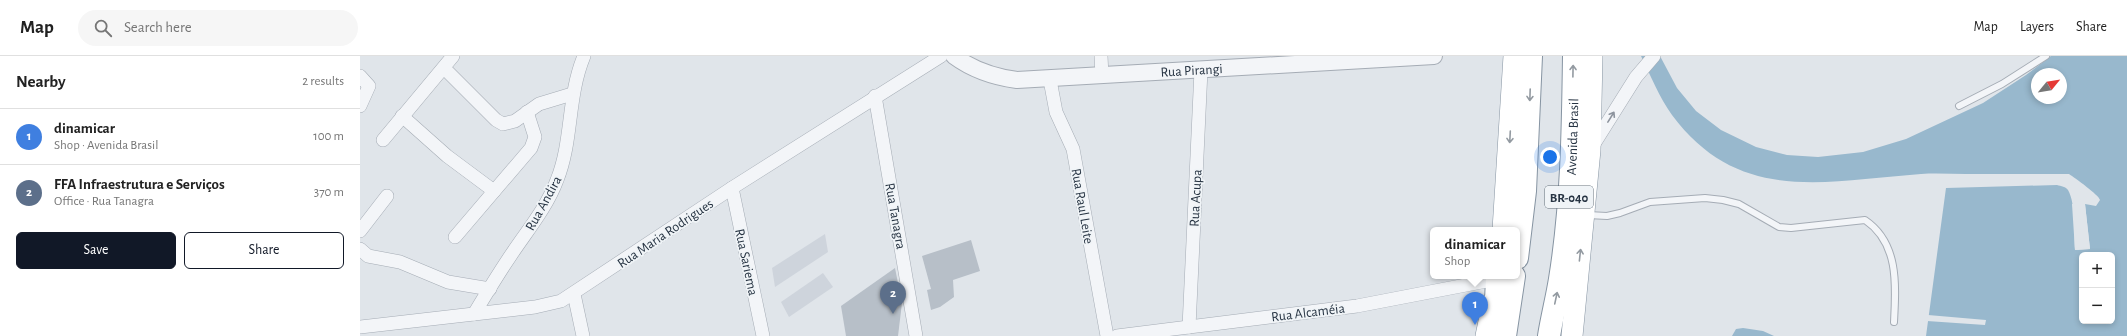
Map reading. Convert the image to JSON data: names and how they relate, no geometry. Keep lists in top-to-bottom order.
{
  "streets": {
    "highway": ["Avenida Brasil", "BR-040"],
    "street": [
      "Rua Pirangi",
      "Rua Acupa",
      "Rua Andira",
      "Rua Raul Leite",
      "Rua Tanagra",
      "Rua Maria Rodrigues",
      "Rua Sariema",
      "Rua Alcaméia"
    ]
  },
  "crossings": [
    ["Rua Pirangi", "Rua Acupa"],
    ["Rua Pirangi", "Rua Raul Leite"],
    ["Rua Acupa", "Rua Alcaméia"],
    ["Rua Andira", "Rua Maria Rodrigues"],
    ["Rua Tanagra", "Rua Maria Rodrigues"],
    ["Rua Maria Rodrigues", "Rua Sariema"]
  ],
  "north": "top right",
  "page": {
    "header": "Map",
    "search": "Search here",
    "nav": ["Map", "Layers", "Share"],
    "heading": ["Nearby", "2 results"],
    "list": [
      {
        "mark": "1",
        "name": "dinamicar",
        "note": "Shop · Avenida Brasil",
        "value": "100 m"
      },
      {
        "mark": "2",
        "name": "FFA Infraestrutura e Serviços",
        "note": "Office · Rua Tanagra",
        "value": "370 m"
      }
    ],
    "buttons": ["Save", "Share"],
    "popup": ["dinamicar", "Shop"],
    "map_buttons": ["+", "−"],
    "pins": ["2", "1"]
  }
}
